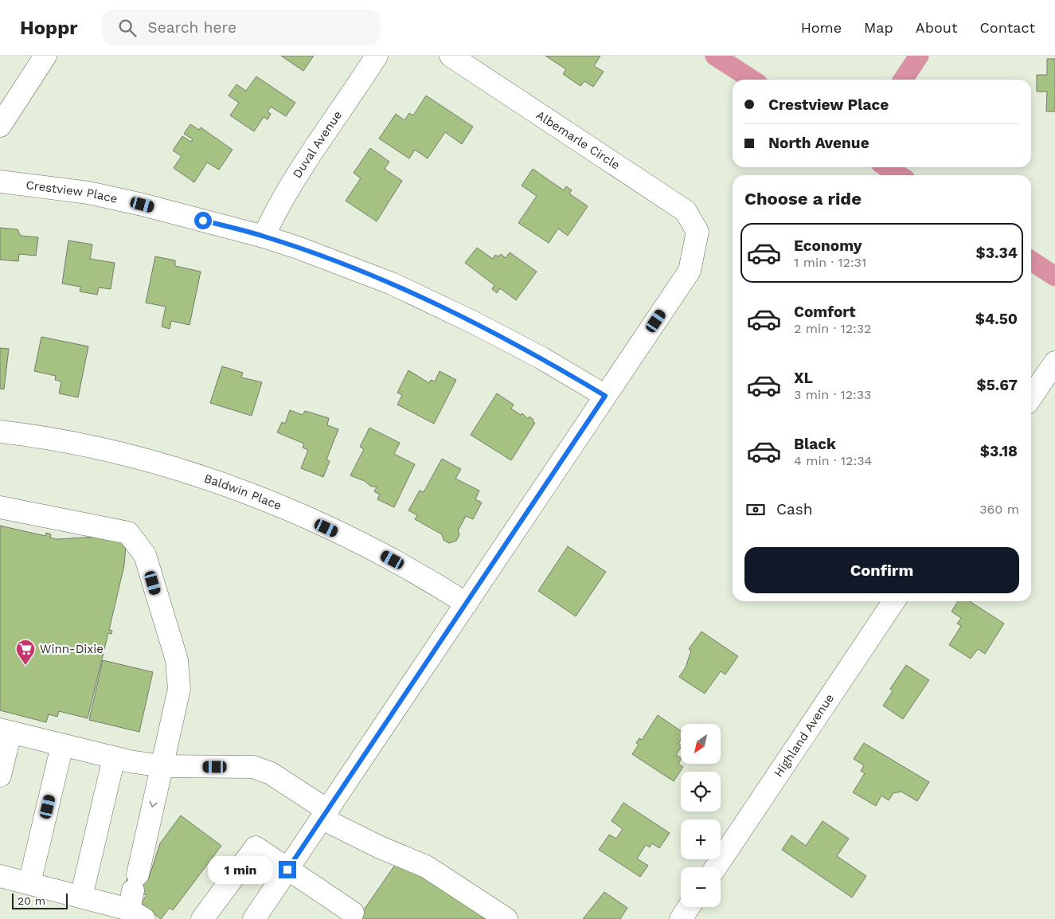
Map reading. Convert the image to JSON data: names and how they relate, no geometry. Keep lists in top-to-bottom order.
{
  "streets": {
    "street": [
      "Albemarle Circle",
      "Duval Avenue",
      "Crestview Place",
      "Baldwin Place",
      "Highland Avenue"
    ]
  },
  "crossings": [
    ["Albemarle Circle", "Crestview Place"],
    ["Duval Avenue", "Crestview Place"]
  ],
  "places": {
    "supermarket": ["Winn-Dixie"]
  },
  "scale_bar": "20 m",
  "north": "bottom left",
  "page": {
    "header": "Hoppr",
    "search": "Search here",
    "nav": [
      "Home",
      "Map",
      "About",
      "Contact"
    ],
    "banner": ["Crestview Place", "North Avenue"],
    "heading": "Choose a ride",
    "list": [
      {
        "name": "Economy",
        "note": "1 min · 12:31",
        "value": "$3.34"
      },
      {
        "name": "Comfort",
        "note": "2 min · 12:32",
        "value": "$4.50"
      },
      {
        "name": "XL",
        "note": "3 min · 12:33",
        "value": "$5.67"
      },
      {
        "name": "Black",
        "note": "4 min · 12:34",
        "value": "$3.18"
      }
    ],
    "pay": ["Cash", "360 m"],
    "buttons": "Confirm",
    "map_buttons": ["+", "−"],
    "bubble": "1 min",
    "scale": "20 m"
  }
}
